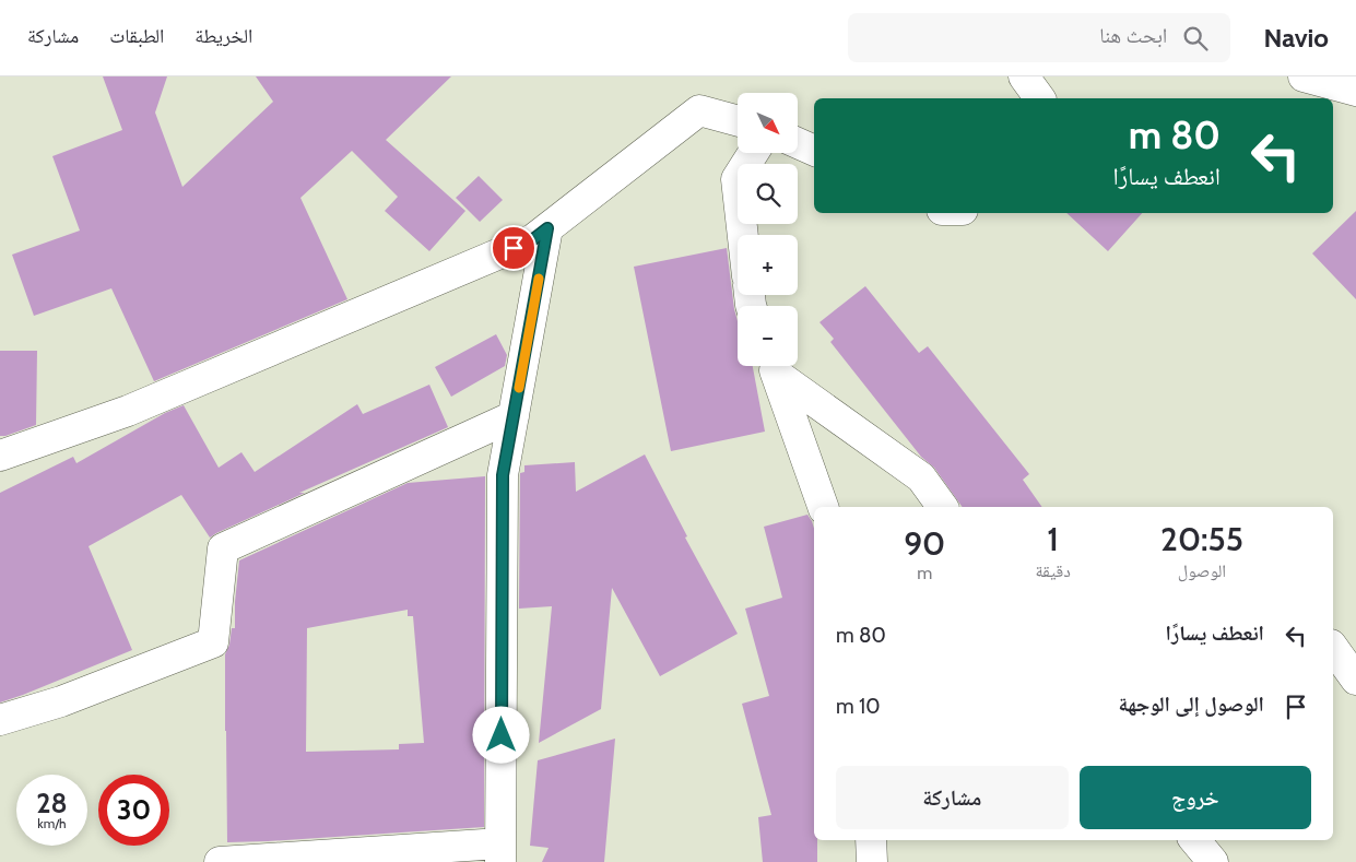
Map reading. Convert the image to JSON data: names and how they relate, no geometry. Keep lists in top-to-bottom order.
{
  "north": "bottom right",
  "page": {
    "header": "Navio",
    "search": "ابحث هنا",
    "nav": ["الخريطة", "الطبقات", "مشاركة"],
    "map_buttons": ["+", "−"],
    "turn": ["80 m", "انعطف يسارًا"],
    "eta": [
      "20:55",
      "الوصول",
      "1",
      "دقيقة",
      "90",
      "m"
    ],
    "list": [
      {
        "name": "انعطف يسارًا",
        "value": "80 m"
      },
      {
        "name": "الوصول إلى الوجهة",
        "value": "10 m"
      }
    ],
    "buttons": ["خروج", "مشاركة"],
    "speed": "28 km/h",
    "limit": "30"
  }
}
